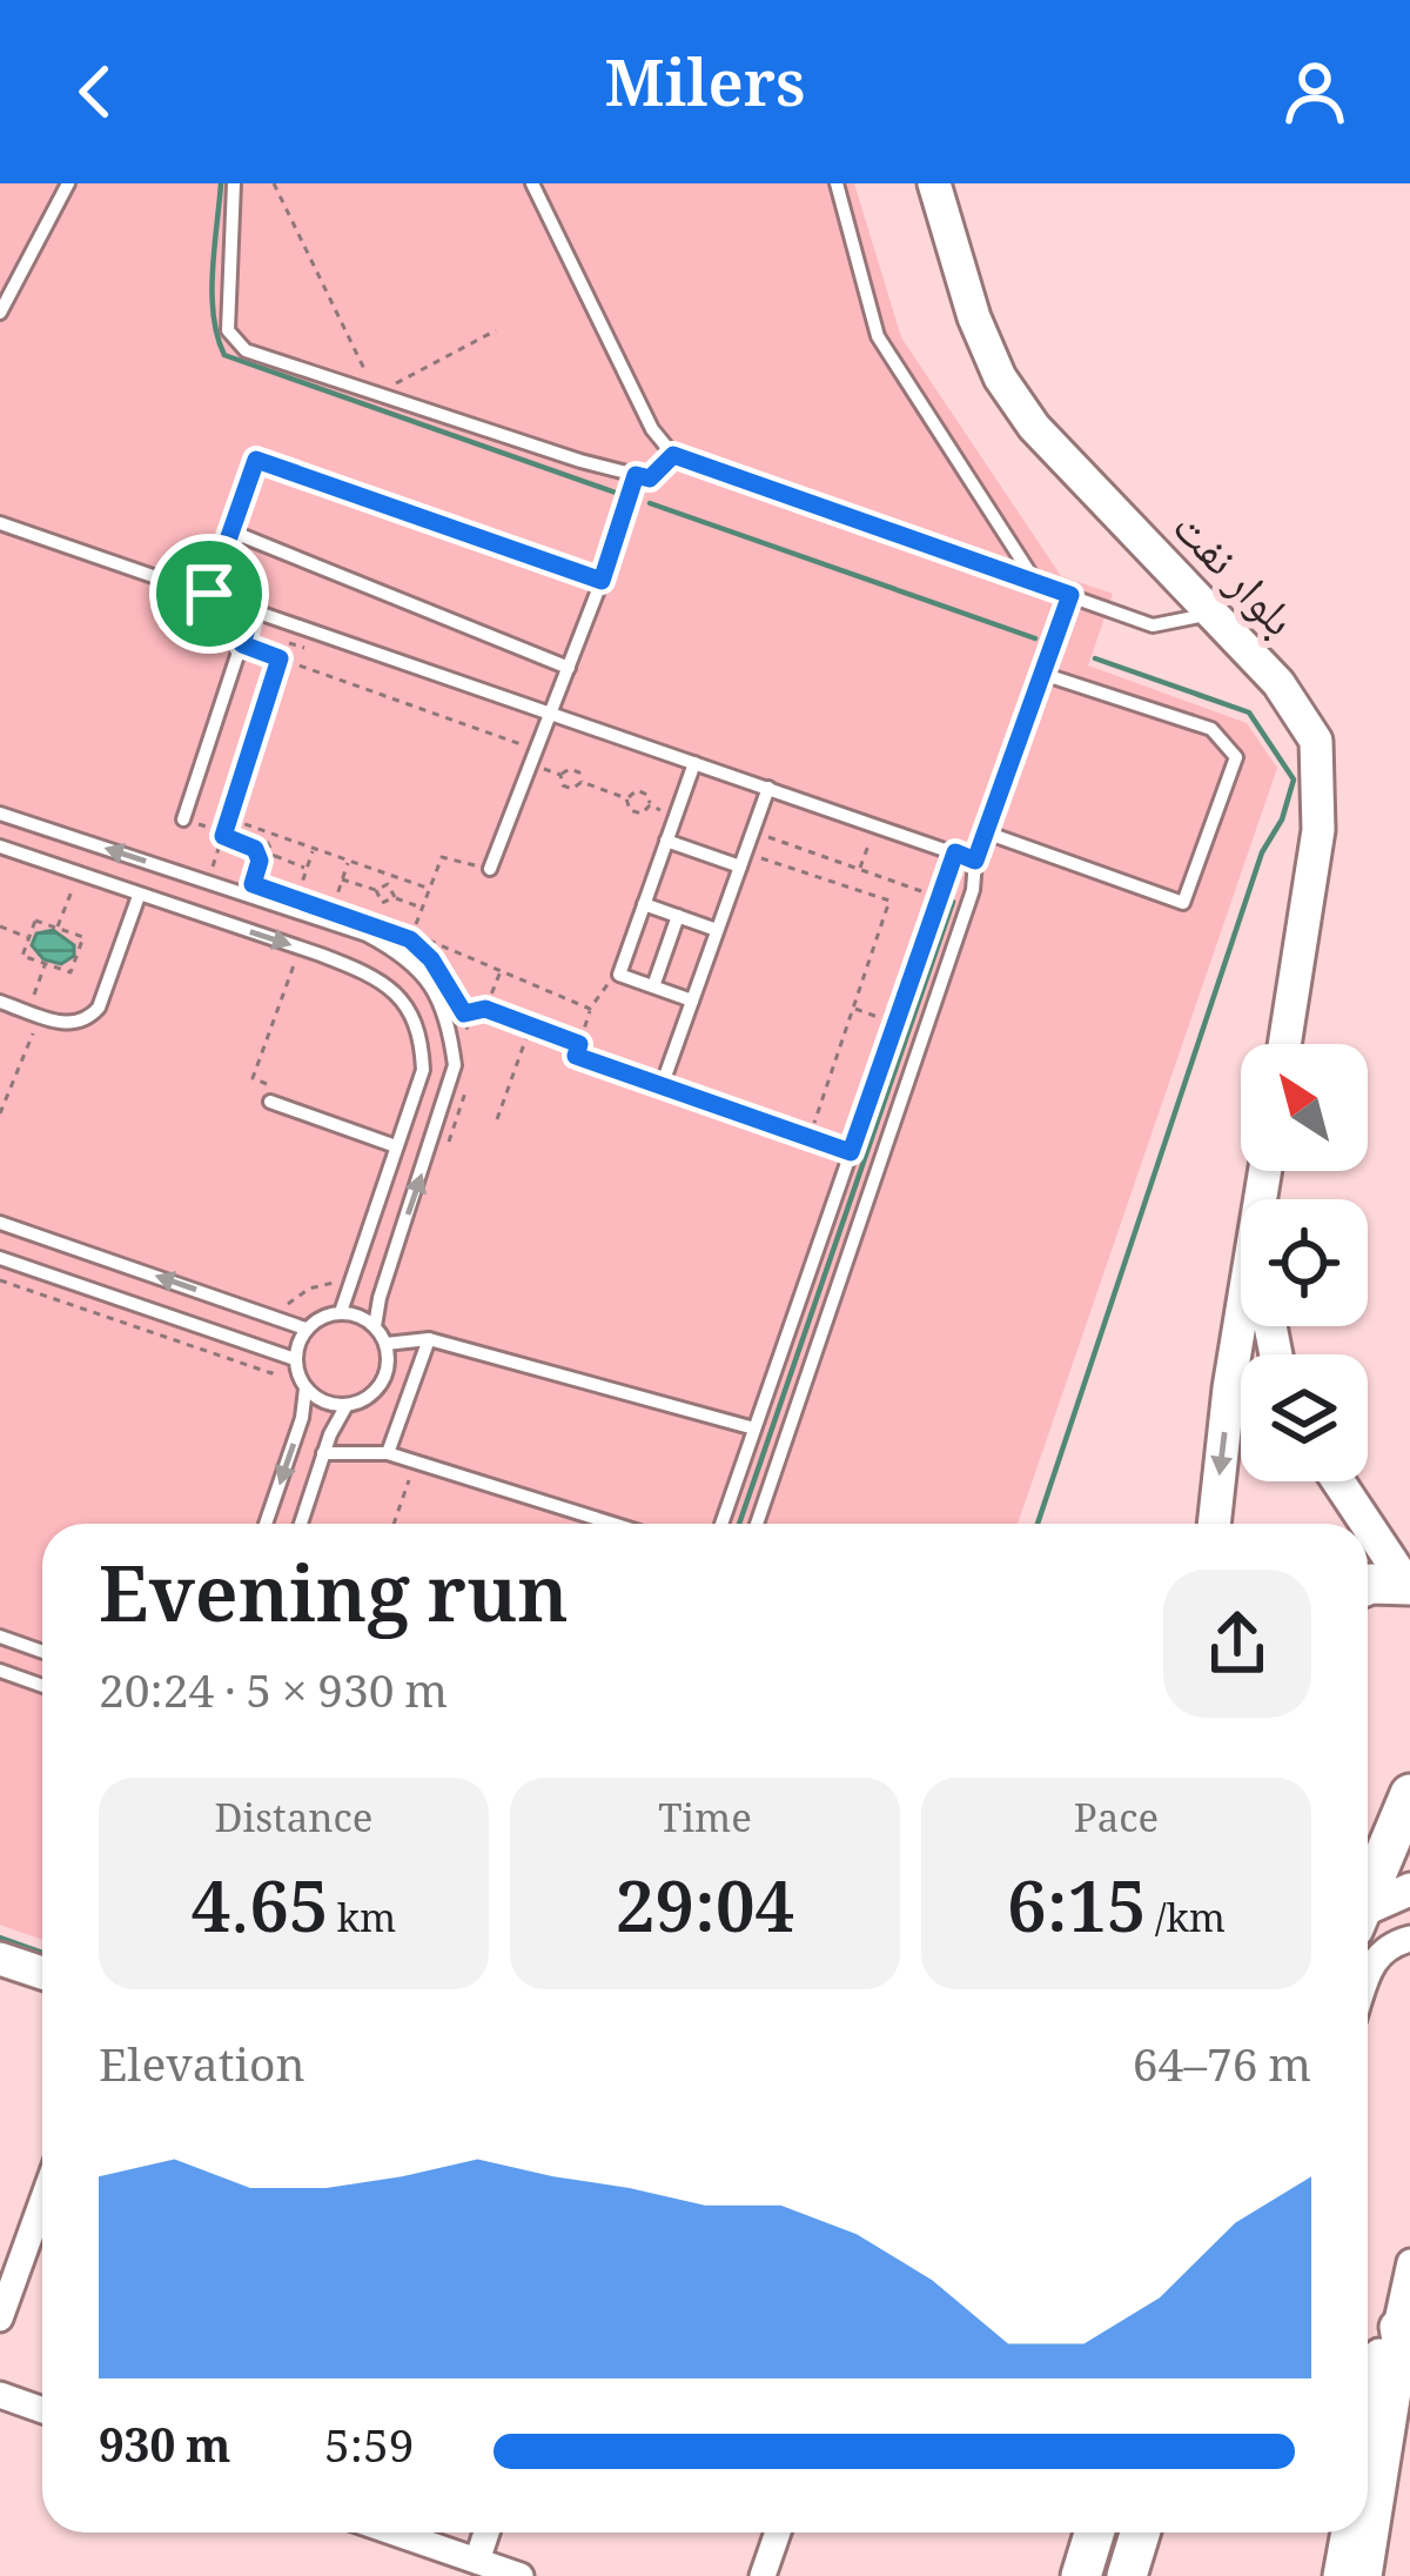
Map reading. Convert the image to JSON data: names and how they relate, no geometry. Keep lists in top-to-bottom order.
{
  "streets": {
    "street": ["بلوار نفت"]
  },
  "north": "top left",
  "page": {
    "header": "Milers",
    "heading": ["Evening run", "20:24 · 5 × 930 m"],
    "stats": [
      ["Distance", "4.65 km"],
      ["Time", "29:04"],
      ["Pace", "6:15 /km"]
    ],
    "chart": ["Elevation", "64–76 m"],
    "list": [
      {
        "name": "930 m",
        "note": "5:59"
      }
    ]
  }
}
